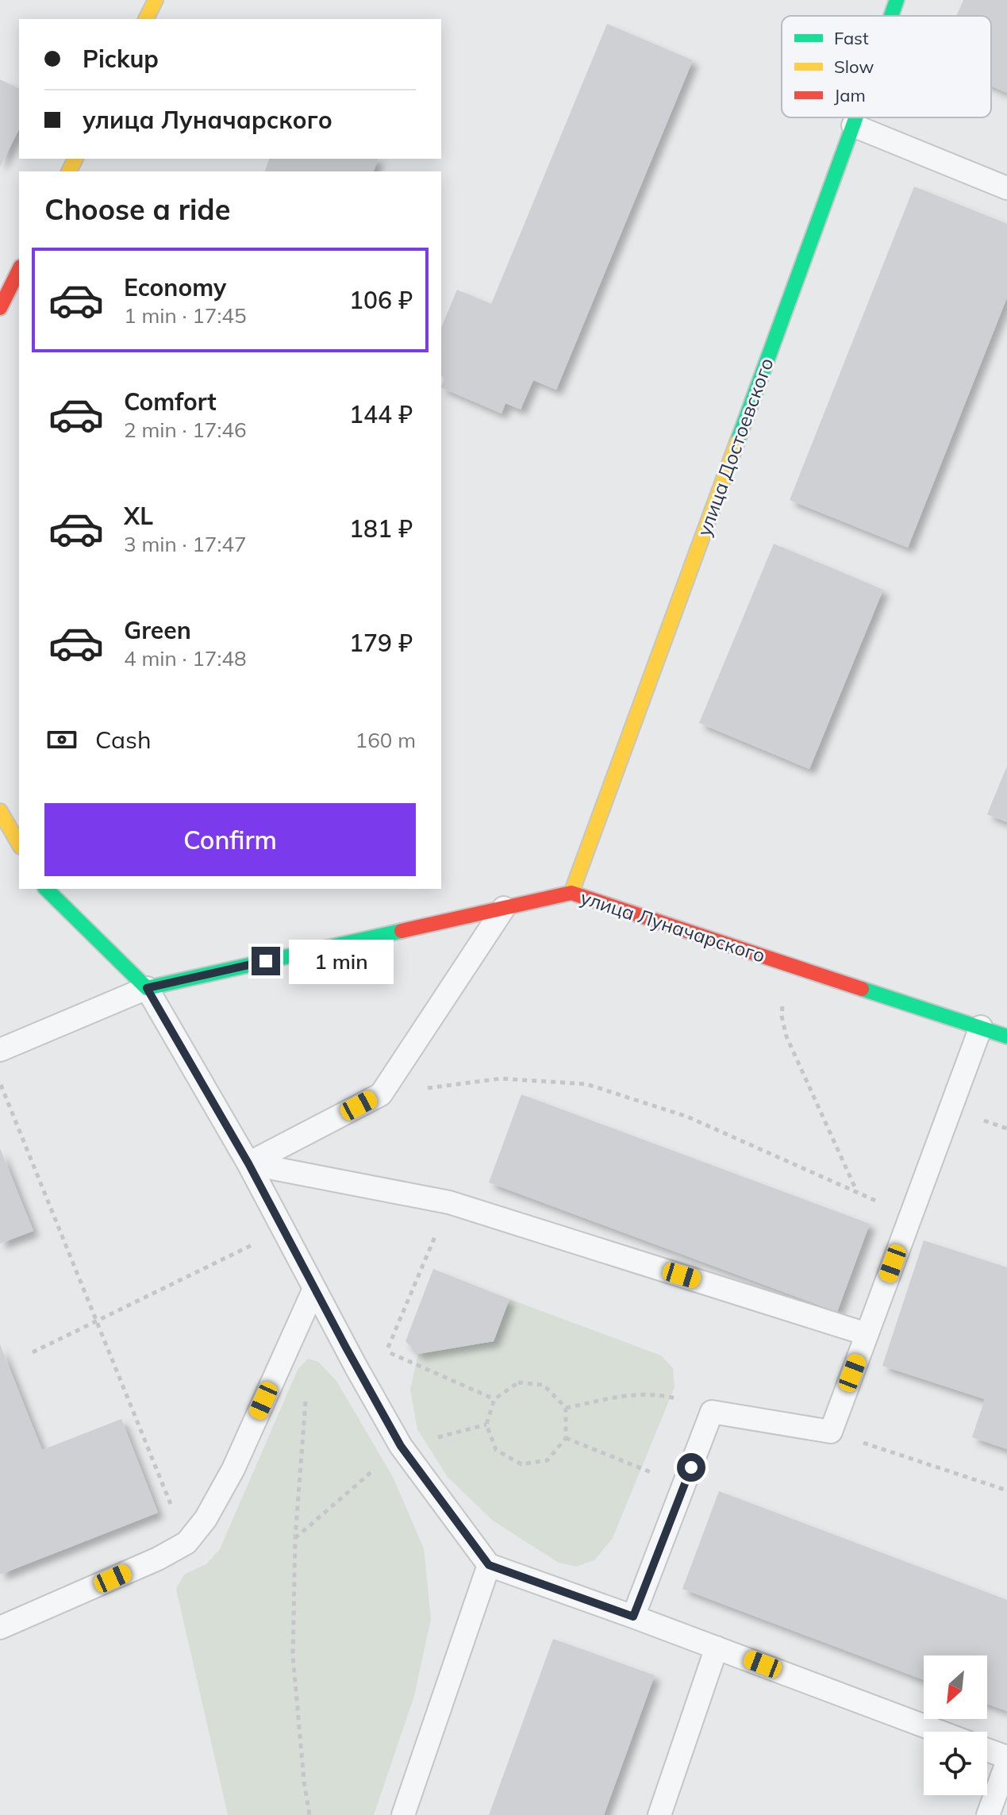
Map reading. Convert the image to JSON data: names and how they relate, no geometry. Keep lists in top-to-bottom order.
{
  "streets": {
    "street": ["улица Достоевского", "улица Луначарского"]
  },
  "crossings": [
    ["улица Достоевского", "улица Луначарского"]
  ],
  "legend": ["Fast", "Slow", "Jam"],
  "north": "bottom left",
  "page": {
    "banner": ["Pickup", "улица Луначарского"],
    "heading": "Choose a ride",
    "list": [
      {
        "name": "Economy",
        "note": "1 min · 17:45",
        "value": "106 ₽"
      },
      {
        "name": "Comfort",
        "note": "2 min · 17:46",
        "value": "144 ₽"
      },
      {
        "name": "XL",
        "note": "3 min · 17:47",
        "value": "181 ₽"
      },
      {
        "name": "Green",
        "note": "4 min · 17:48",
        "value": "179 ₽"
      }
    ],
    "pay": ["Cash", "160 m"],
    "buttons": "Confirm",
    "bubble": "1 min"
  }
}
